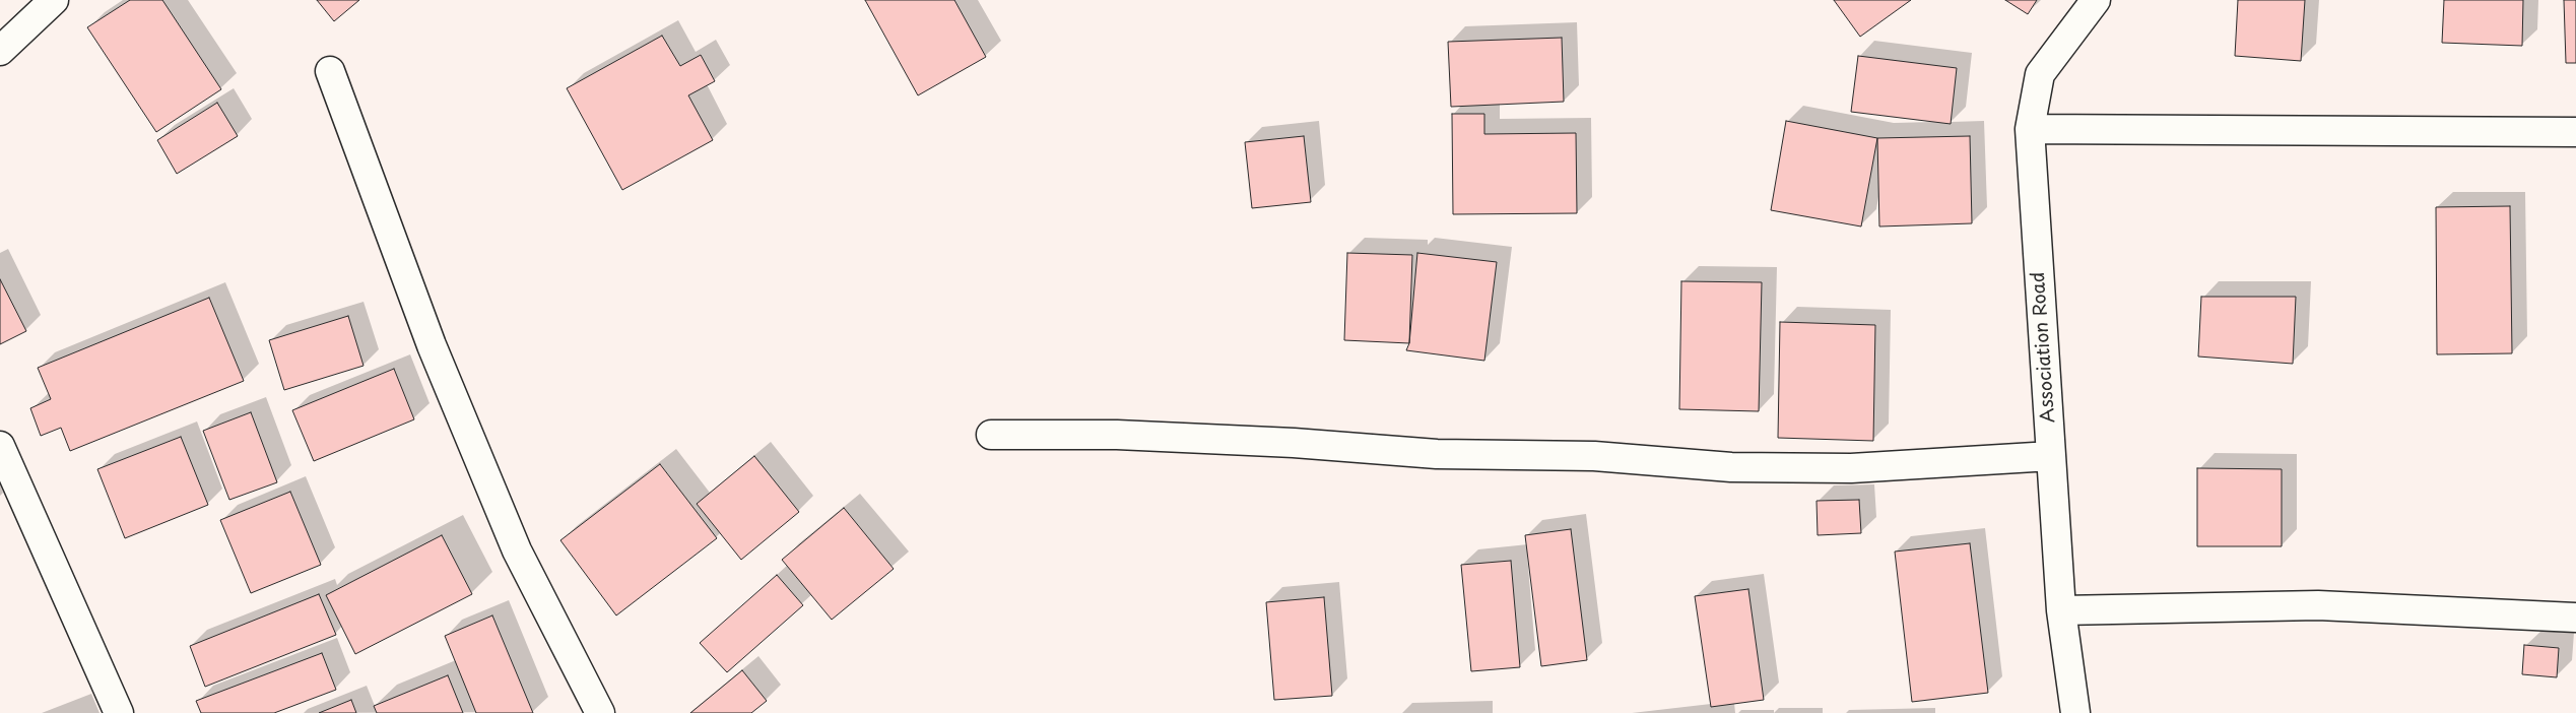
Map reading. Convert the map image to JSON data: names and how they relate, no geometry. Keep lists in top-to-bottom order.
{
  "streets": {
    "street": ["Association Road"]
  }
}
